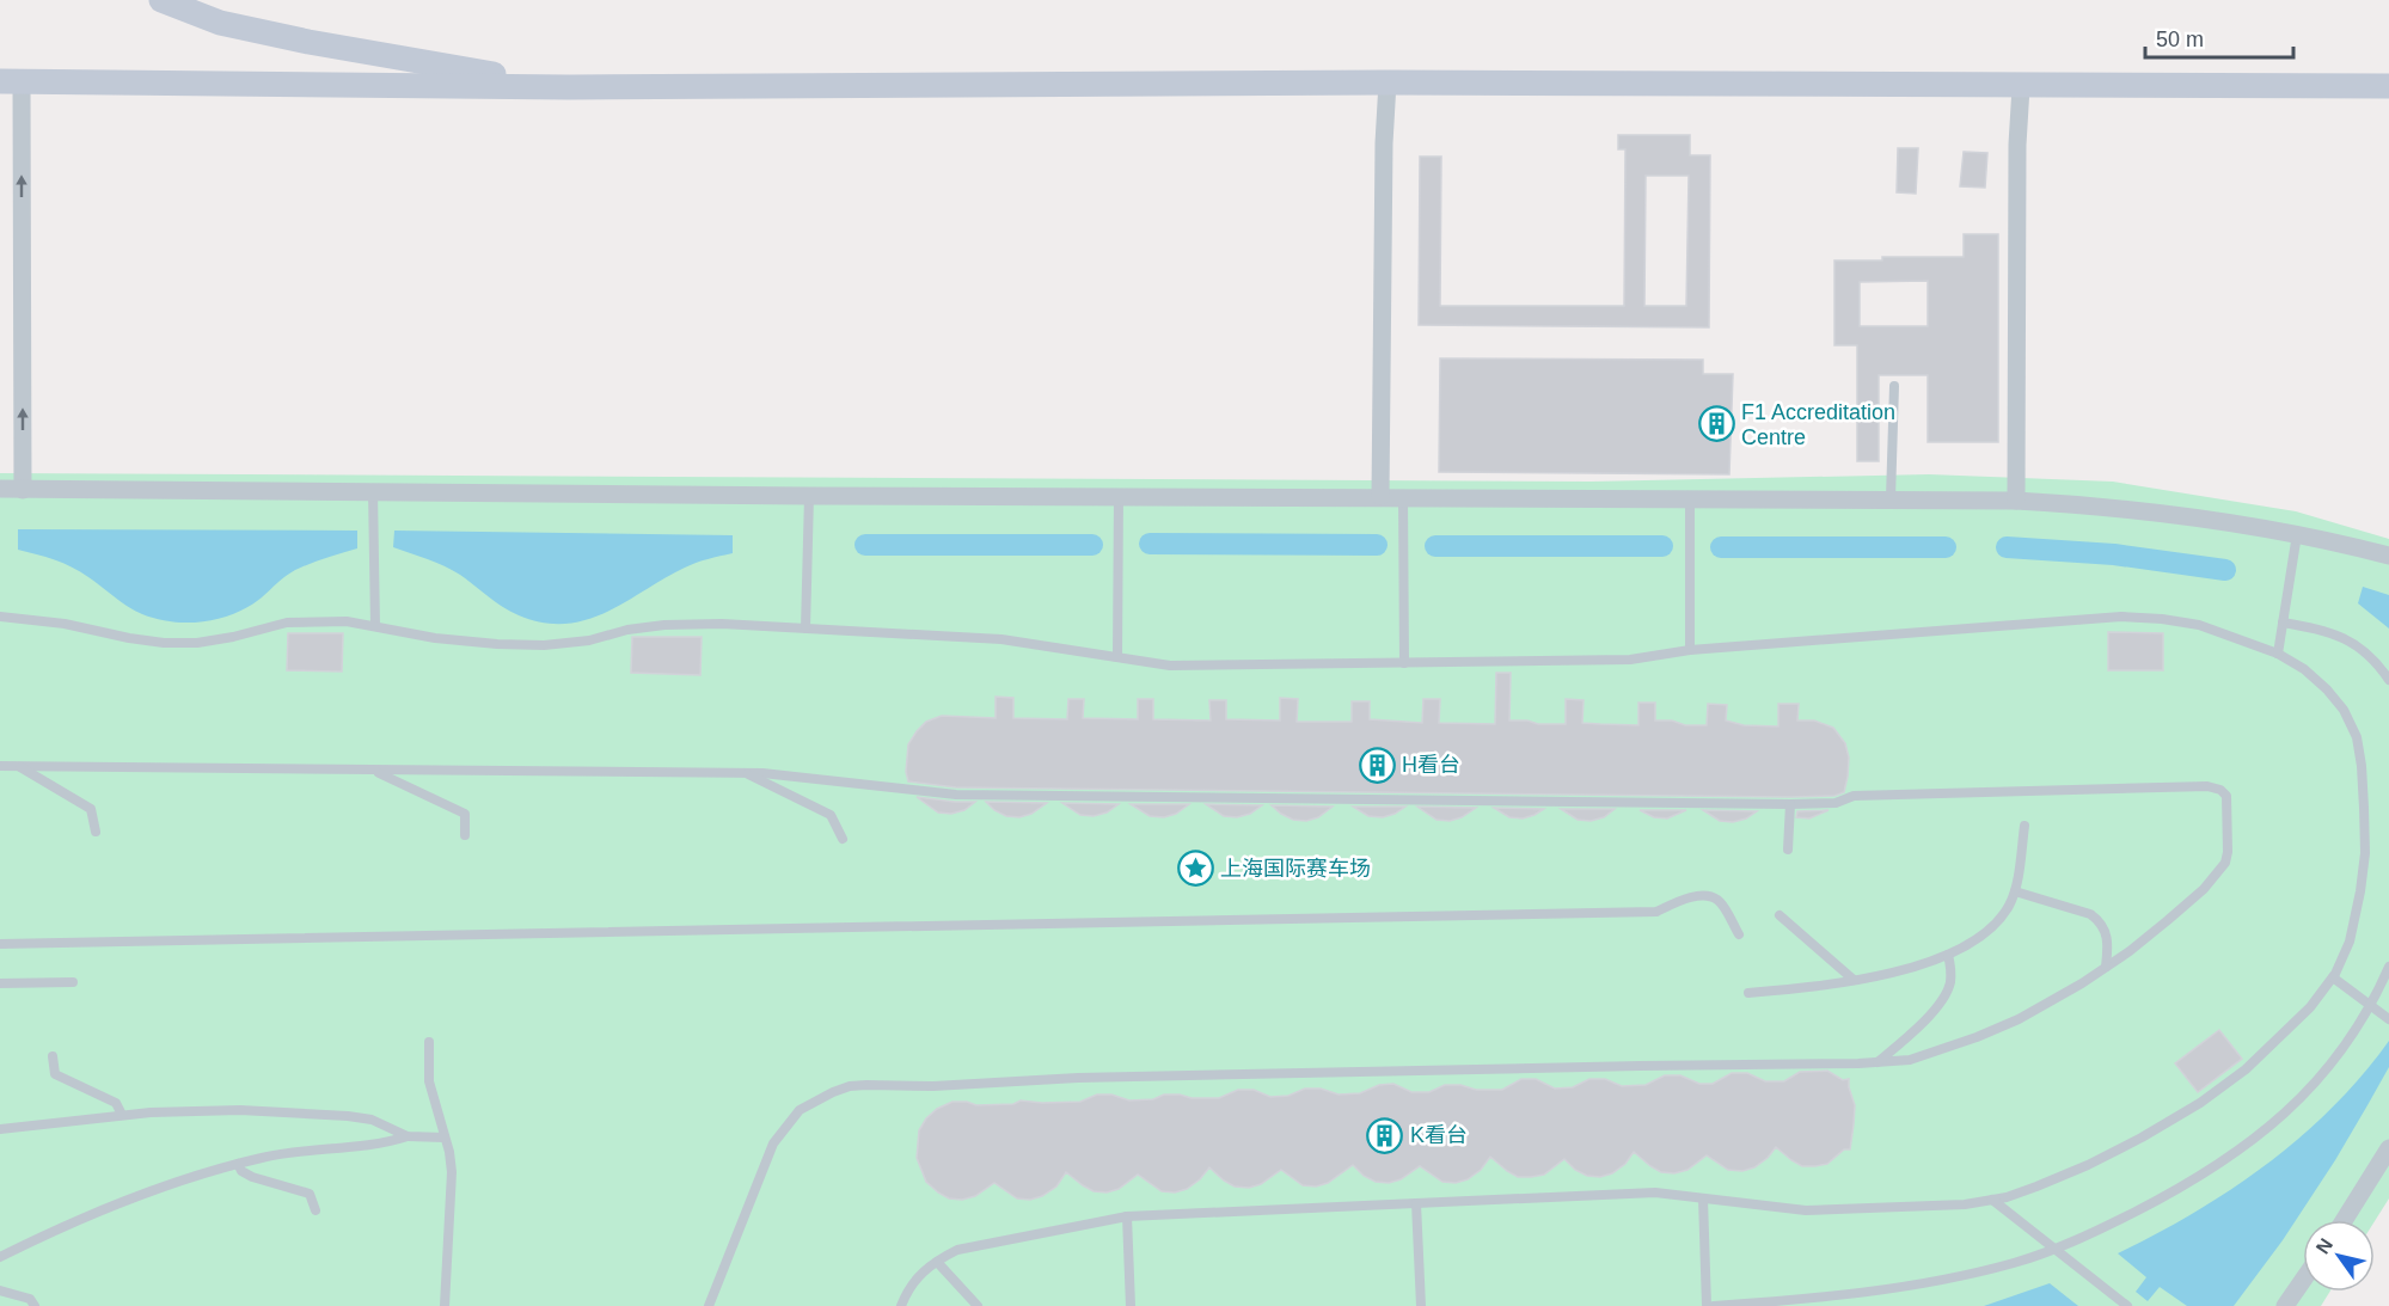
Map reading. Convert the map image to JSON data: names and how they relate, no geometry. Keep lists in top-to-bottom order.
{
  "places": {
    "building": ["F1 Accreditation Centre", "H看台", "K看台"],
    "place": ["上海国际赛车场"]
  },
  "scale_bar": "50 m",
  "north": "top left"
}
